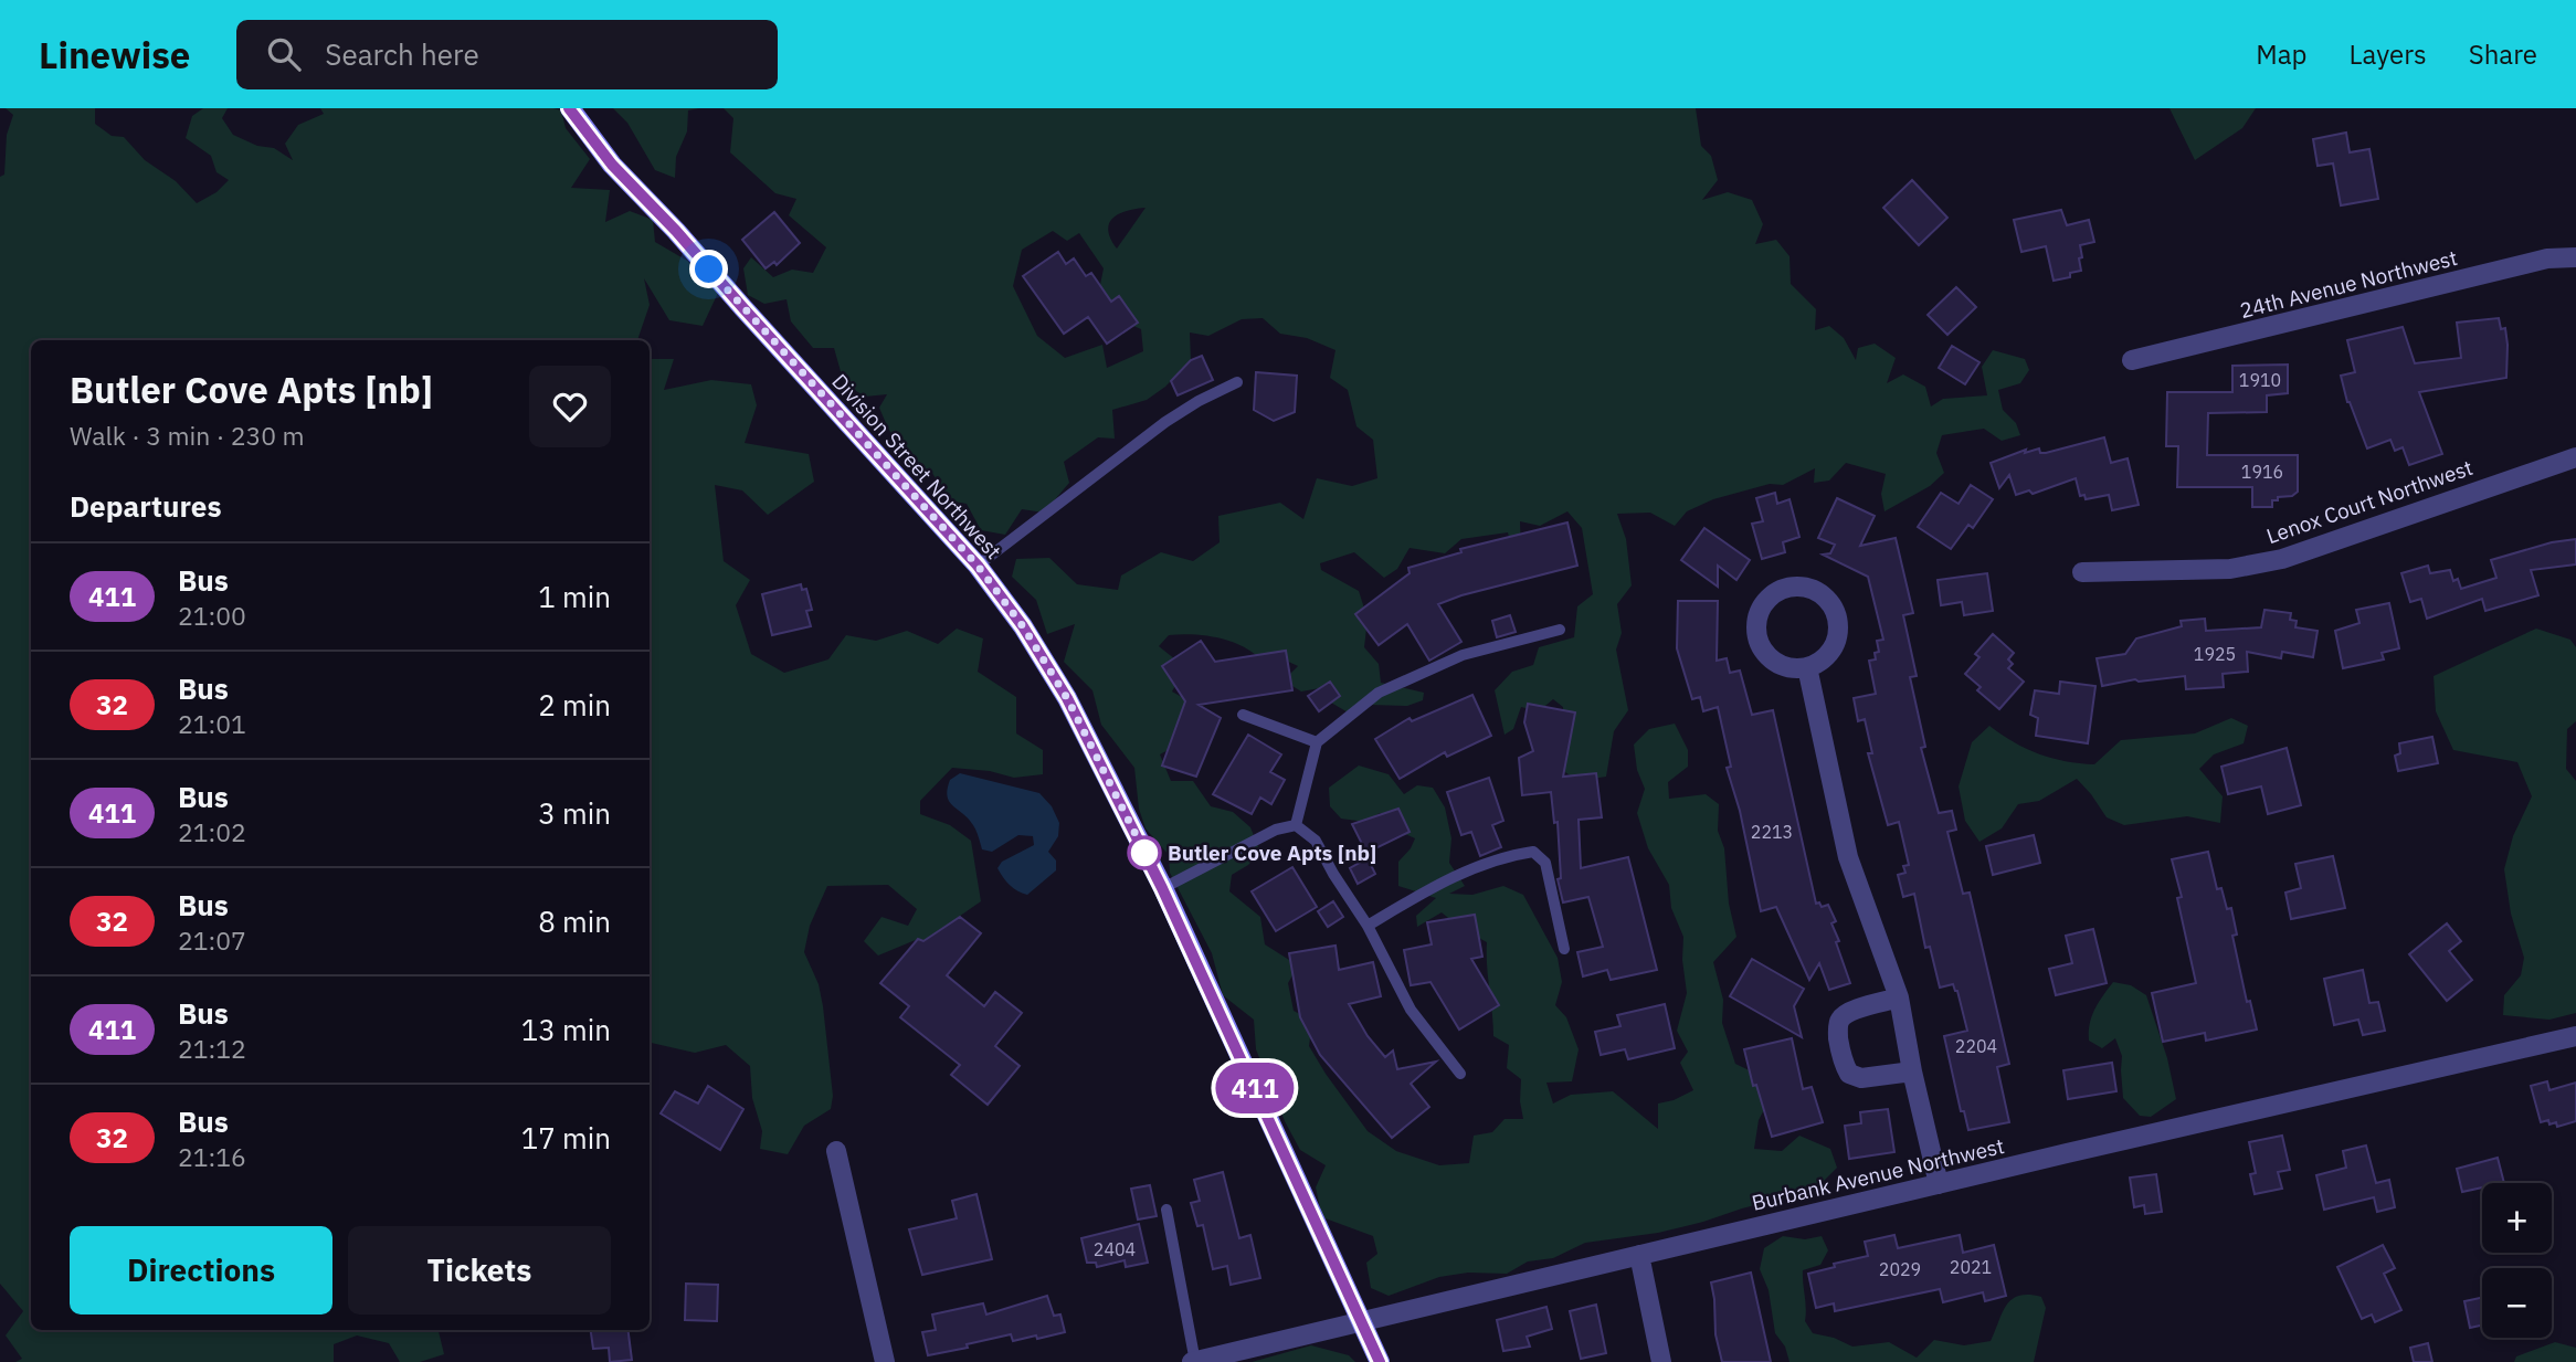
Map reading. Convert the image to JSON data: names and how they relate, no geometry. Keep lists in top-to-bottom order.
{
  "streets": {
    "street": [
      "24th Avenue Northwest",
      "Division Street Northwest",
      "Lenox Court Northwest",
      "Burbank Avenue Northwest"
    ]
  },
  "crossings": [
    ["Division Street Northwest", "Burbank Avenue Northwest"]
  ],
  "places": ["Butler Cove Apts [nb]"],
  "lines": ["bus line 411"],
  "house_numbers": [
    "1910",
    "1916",
    "1925",
    "2213",
    "2204",
    "2404",
    "2021",
    "2029"
  ],
  "page": {
    "header": "Linewise",
    "search": "Search here",
    "nav": ["Map", "Layers", "Share"],
    "on_map": "411",
    "heading": [
      ["Butler Cove Apts [nb]", "Walk · 3 min · 230 m"],
      "Departures"
    ],
    "list": [
      {
        "mark": "411",
        "name": "Bus",
        "note": "21:00",
        "value": "1 min"
      },
      {
        "mark": "32",
        "name": "Bus",
        "note": "21:01",
        "value": "2 min"
      },
      {
        "mark": "411",
        "name": "Bus",
        "note": "21:02",
        "value": "3 min"
      },
      {
        "mark": "32",
        "name": "Bus",
        "note": "21:07",
        "value": "8 min"
      },
      {
        "mark": "411",
        "name": "Bus",
        "note": "21:12",
        "value": "13 min"
      },
      {
        "mark": "32",
        "name": "Bus",
        "note": "21:16",
        "value": "17 min"
      }
    ],
    "map_buttons": ["+", "−"],
    "buttons": ["Directions", "Tickets"]
  }
}
